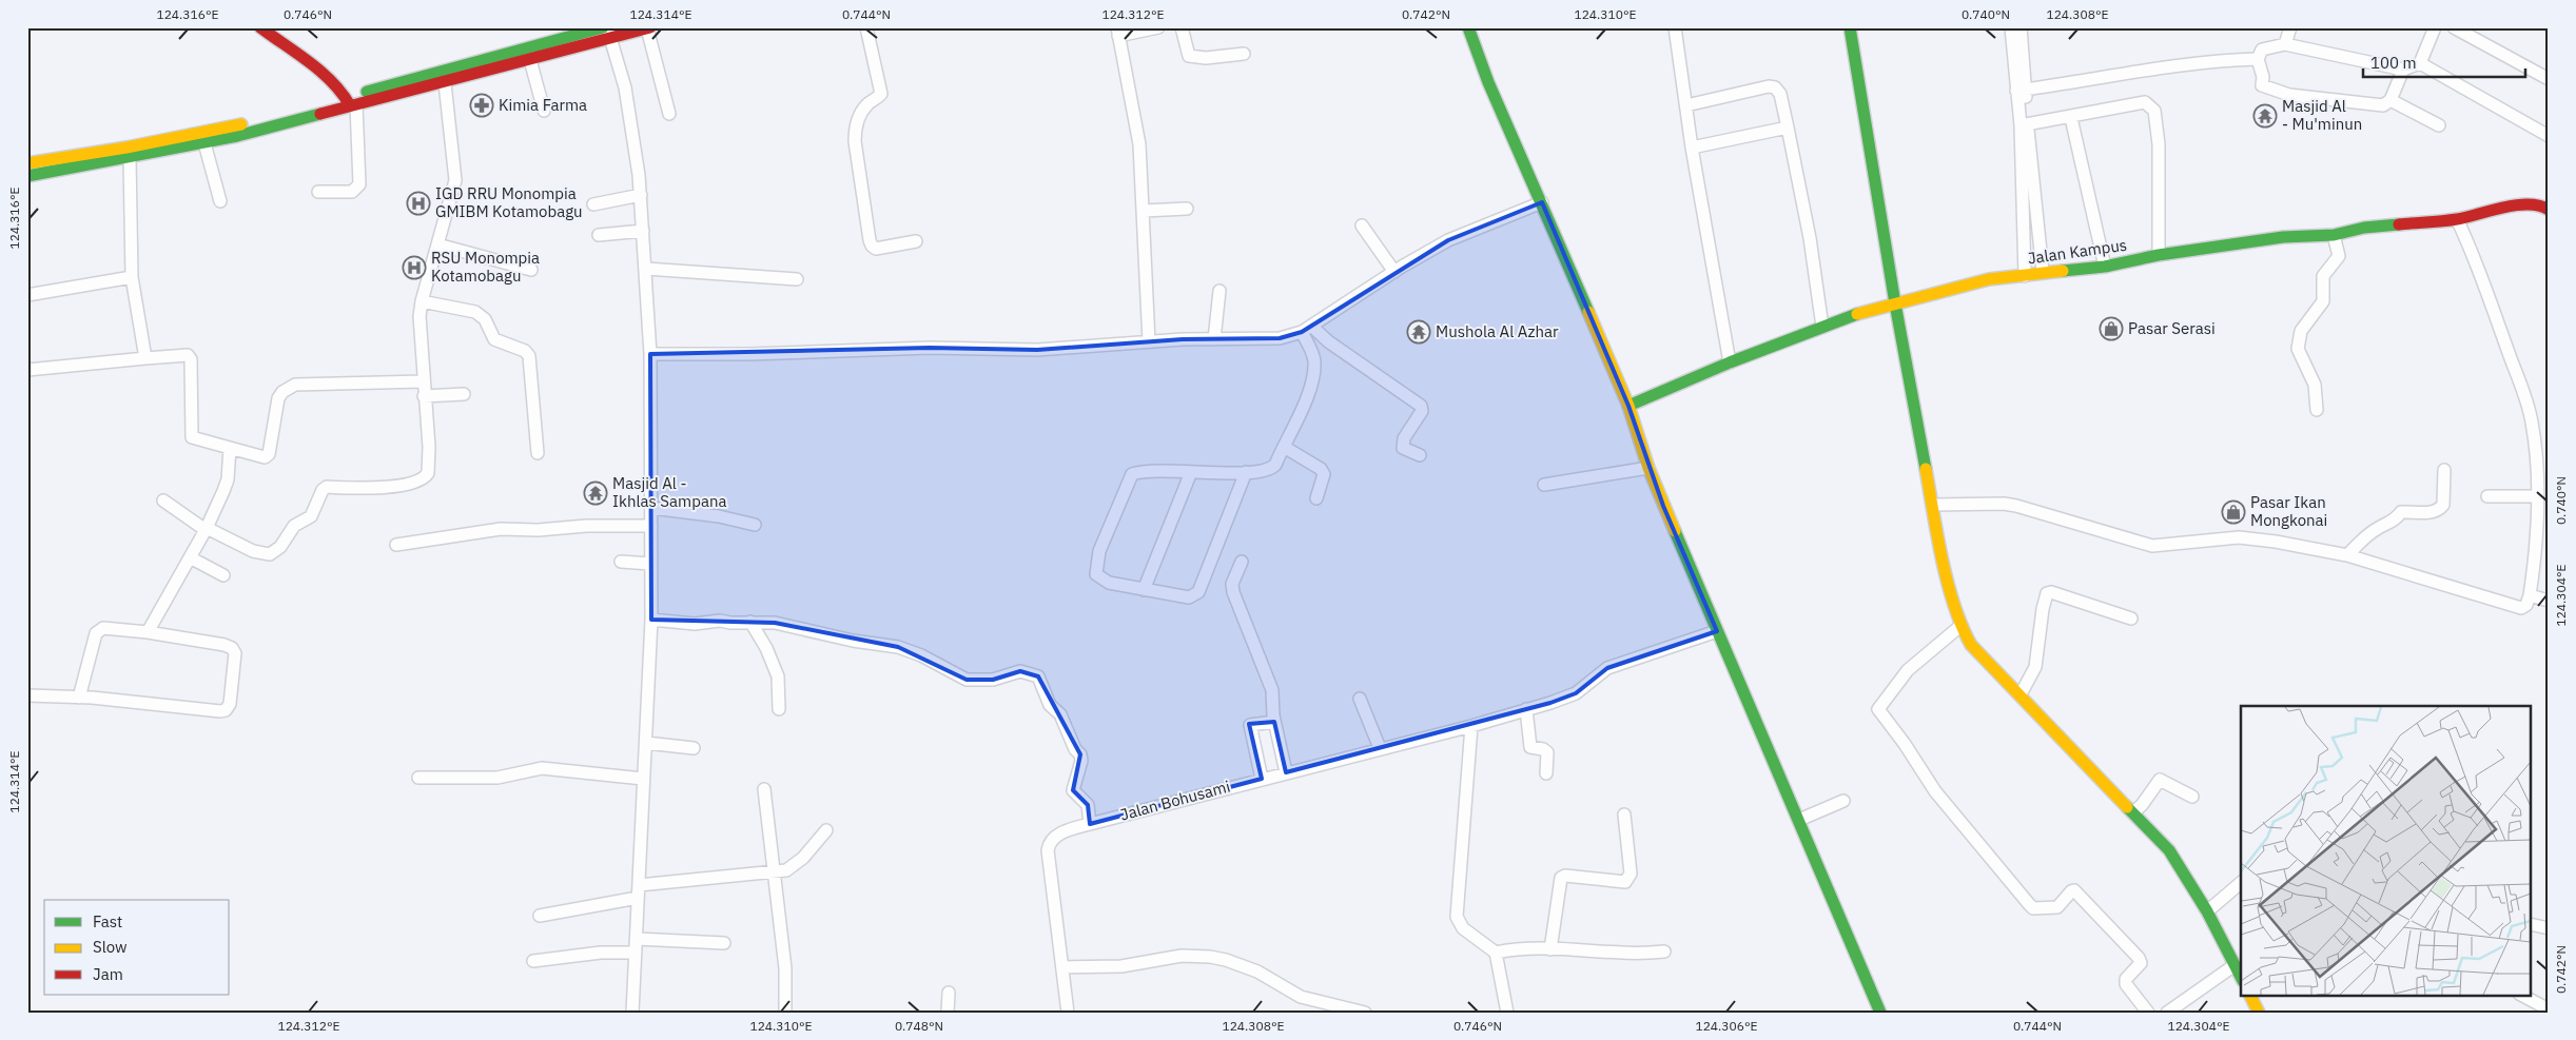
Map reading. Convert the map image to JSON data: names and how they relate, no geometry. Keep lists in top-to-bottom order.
{
  "streets": {
    "street": ["Jalan Kampus", "Jalan Bohusami"]
  },
  "places": {
    "pharmacy": ["Kimia Farma"],
    "temple": ["Masjid Al - Mu'minun", "Mushola Al Azhar", "Masjid Al - Ikhlas Sampana"],
    "hospital": ["IGD RRU Monompia GMIBM Kotamobagu", "RSU Monompia Kotamobagu"],
    "shop": ["Pasar Serasi", "Pasar Ikan Mongkonai"]
  },
  "legend": ["Fast", "Slow", "Jam"],
  "scale_bar": "100 m",
  "coordinates": [
    "124.316°E",
    "0.746°N",
    "124.314°E",
    "0.744°N",
    "124.312°E",
    "0.742°N",
    "124.310°E",
    "0.740°N",
    "124.308°E",
    "124.304°E",
    "0.748°N",
    "124.306°E"
  ]
}
